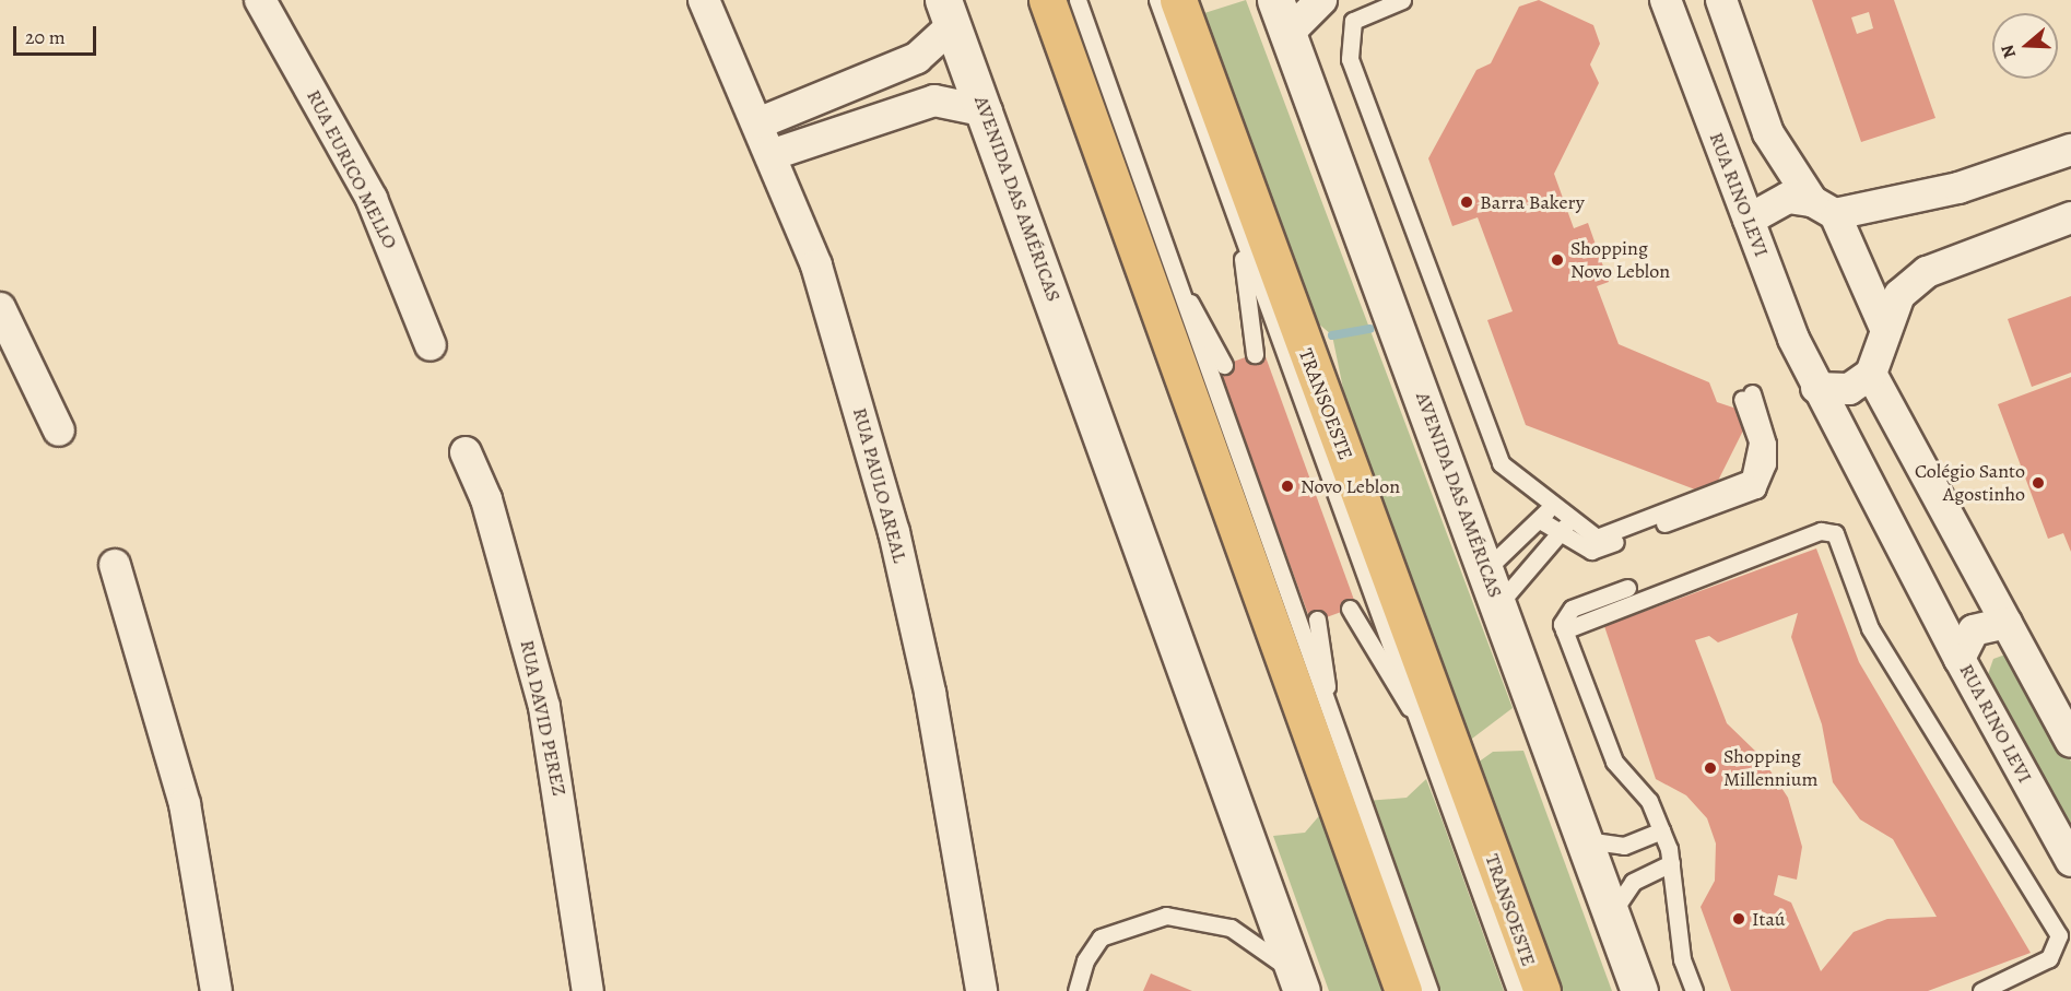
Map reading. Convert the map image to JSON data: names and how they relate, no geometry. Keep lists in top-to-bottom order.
{
  "streets": {
    "main road": ["AVENIDA DAS AMÉRICAS"],
    "street": [
      "RUA EURICO MELLO",
      "RUA RINO LEVI",
      "RUA PAULO AREAL",
      "RUA DAVID PEREZ"
    ],
    "lane": ["TRANSOESTE"]
  },
  "places": [
    "Barra Bakery",
    "Shopping Novo Leblon",
    "Colégio Santo Agostinho",
    "Novo Leblon",
    "Shopping Millennium",
    "Itaú"
  ],
  "scale_bar": "20 m",
  "north": "left"
}
